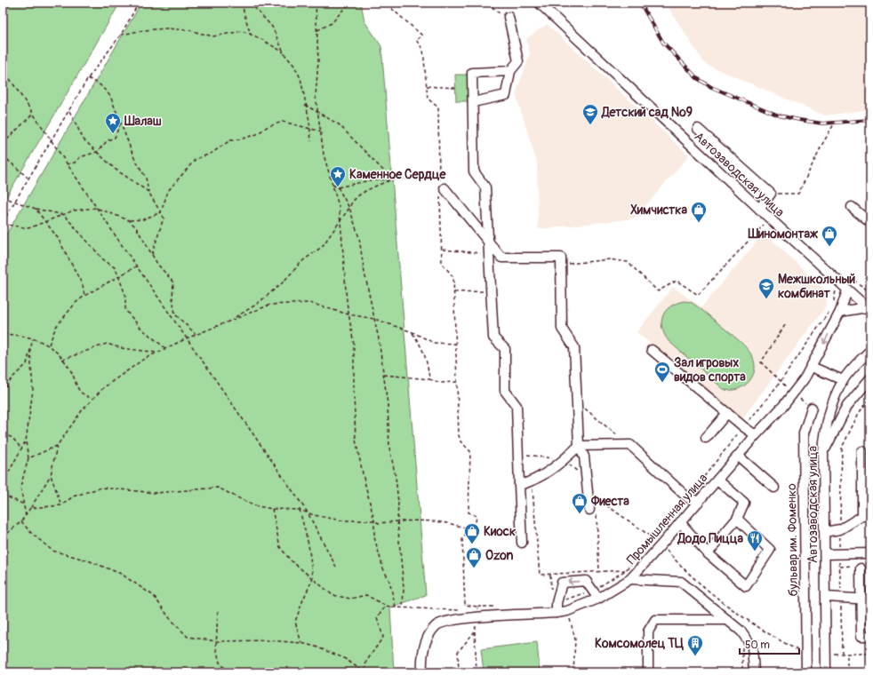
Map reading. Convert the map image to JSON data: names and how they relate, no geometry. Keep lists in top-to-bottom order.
{
  "streets": {
    "street": ["Автозаводская улица", "Промышленная улица", "бульвар им. Фоменко"]
  },
  "crossings": [
    ["Автозаводская улица", "Промышленная улица"]
  ],
  "places": {
    "school or university": ["Детский сад №9", "Межшкольный комбинат"],
    "place": ["Шалаш", "Каменное Сердце"],
    "shop": [
      "Химчистка",
      "Шиномонтаж",
      "Фиеста",
      "Киоск",
      "Ozon"
    ],
    "sports": ["Зал игровых видов спорта"],
    "restaurant": ["Додо Пицца"],
    "building": ["Комсомолец ТЦ"]
  },
  "scale_bar": "50 m"
}
